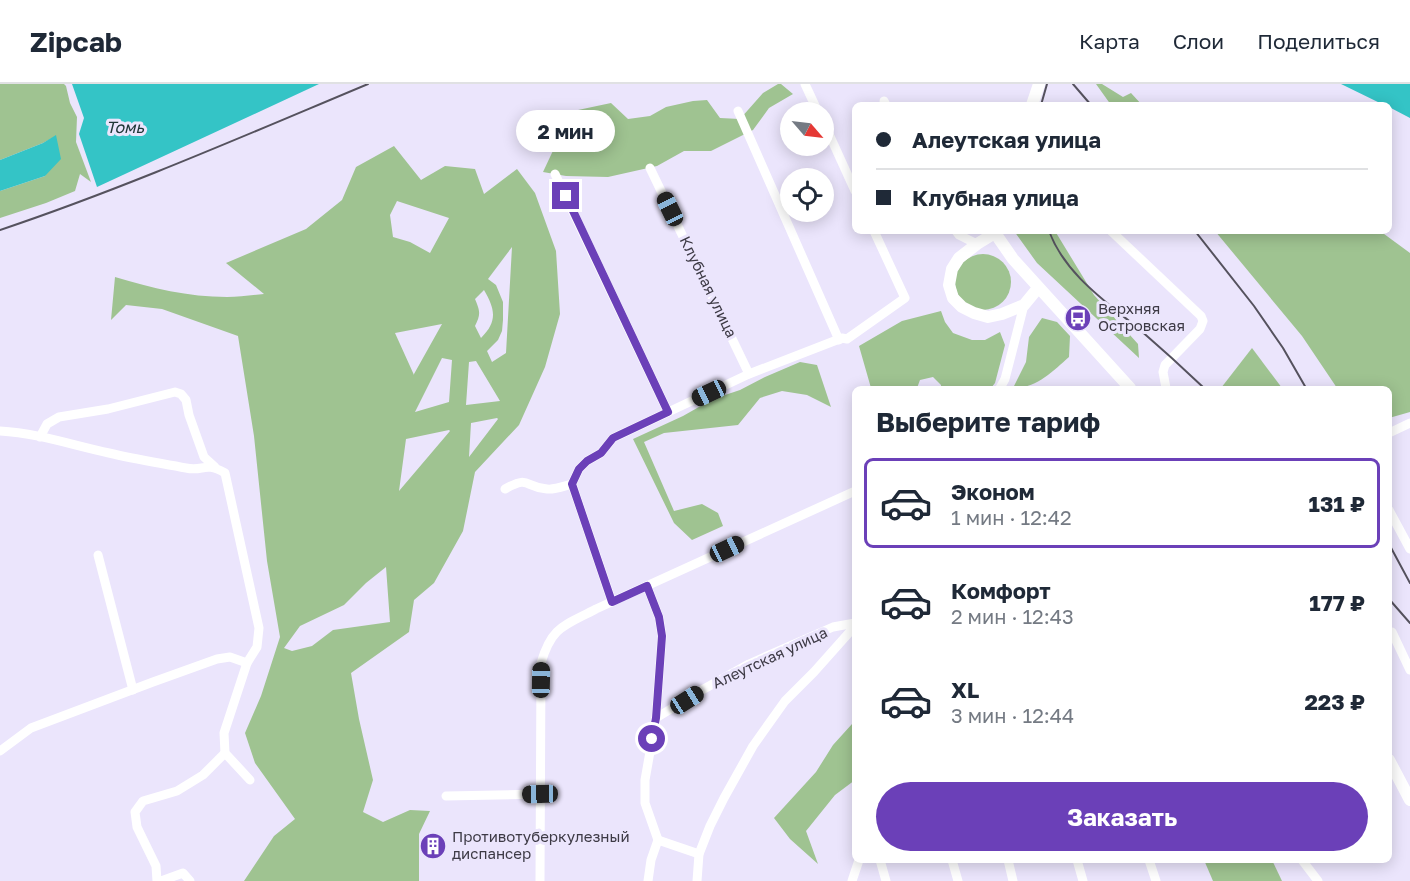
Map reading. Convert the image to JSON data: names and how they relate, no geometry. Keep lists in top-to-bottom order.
{
  "streets": {
    "street": ["Клубная улица", "Алеутская улица"]
  },
  "water": ["Томь"],
  "places": {
    "bus stop": ["Верхняя Островская"],
    "building": ["Противотуберкулезный диспансер"]
  },
  "north": "bottom right",
  "page": {
    "header": "Zipcab",
    "nav": ["Карта", "Слои", "Поделиться"],
    "banner": ["Алеутская улица", "Клубная улица"],
    "bubble": "2 мин",
    "heading": "Выберите тариф",
    "list": [
      {
        "name": "Эконом",
        "note": "1 мин · 12:42",
        "value": "131 ₽"
      },
      {
        "name": "Комфорт",
        "note": "2 мин · 12:43",
        "value": "177 ₽"
      },
      {
        "name": "XL",
        "note": "3 мин · 12:44",
        "value": "223 ₽"
      }
    ],
    "buttons": "Заказать"
  }
}
